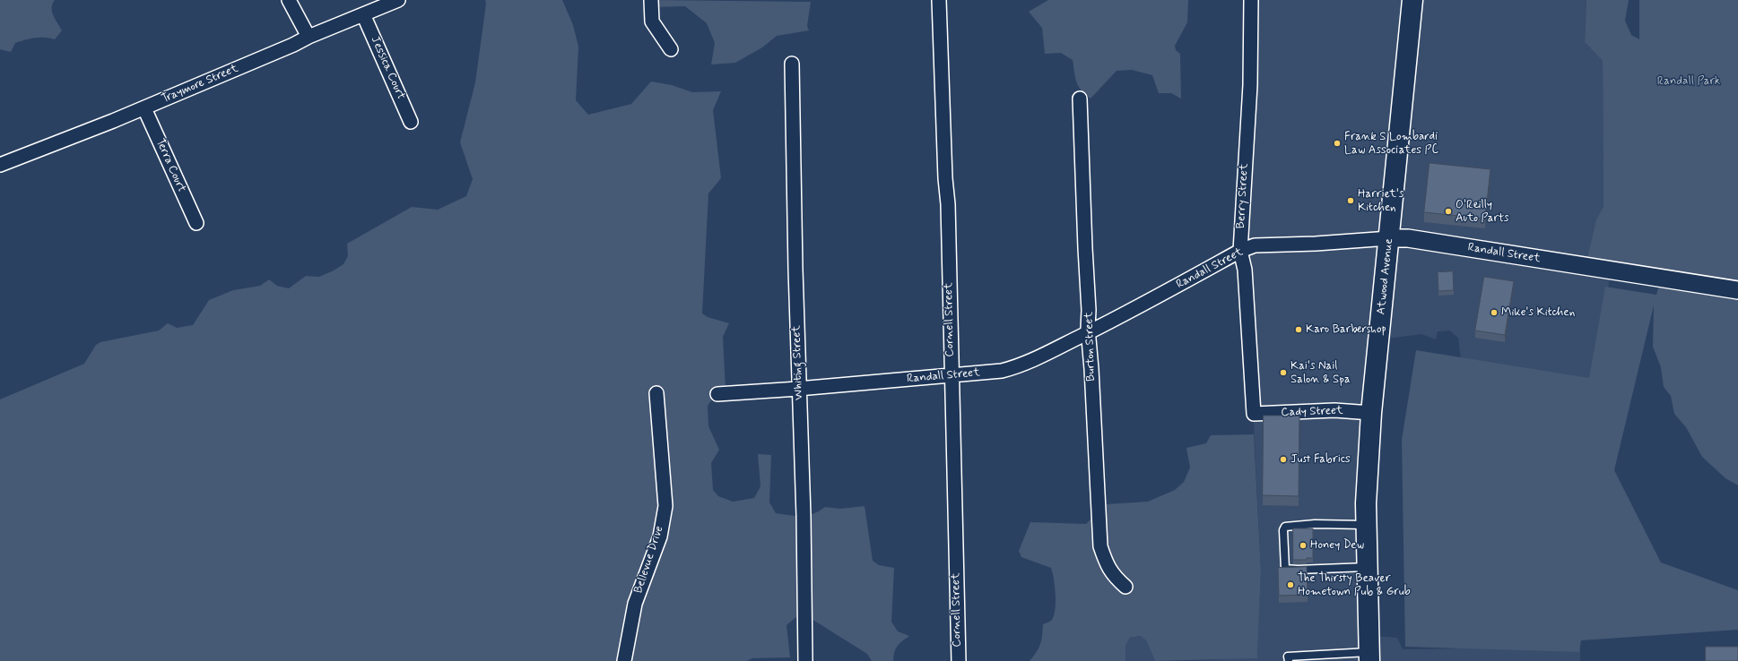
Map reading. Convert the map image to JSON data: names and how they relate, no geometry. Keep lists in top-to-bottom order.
{
  "streets": {
    "main road": ["Atwood Avenue"],
    "street": [
      "Jessica Court",
      "Traymore Street",
      "Terra Court",
      "Berry Street",
      "Randall Street",
      "Cornell Street",
      "Burton Street",
      "Whiting Street",
      "Cady Street",
      "Bellevue Drive"
    ]
  },
  "crossings": [
    ["Jessica Court", "Traymore Street"],
    ["Traymore Street", "Terra Court"],
    ["Berry Street", "Randall Street"],
    ["Berry Street", "Cady Street"],
    ["Randall Street", "Atwood Avenue"],
    ["Randall Street", "Cornell Street"],
    ["Randall Street", "Burton Street"],
    ["Randall Street", "Whiting Street"],
    ["Atwood Avenue", "Cady Street"]
  ],
  "parks": ["Randall Park"],
  "places": [
    "Frank S Lombardi Law Associates PC",
    "Harriet's Kitchen",
    "O'Reilly Auto Parts",
    "Mike's Kitchen",
    "Karo Barbershop",
    "Kai's Nail Salon & Spa",
    "Just Fabrics",
    "Honey Dew",
    "The Thirsty Beaver Hometown Pub & Grub"
  ]
}
